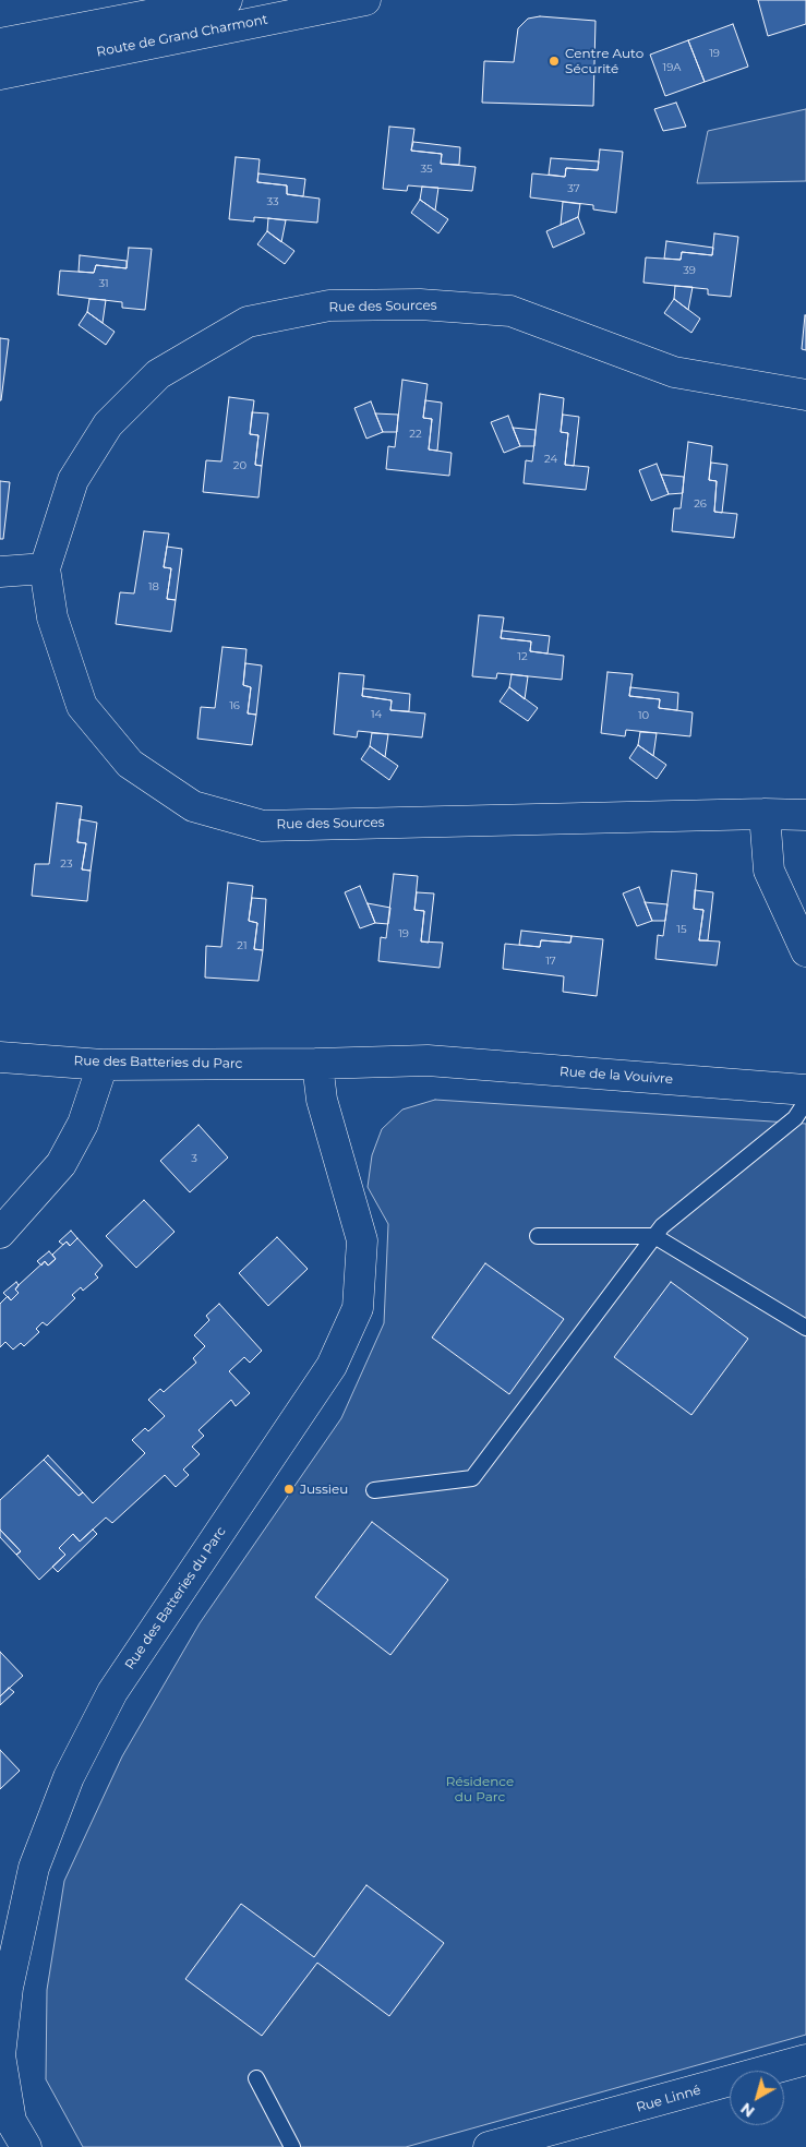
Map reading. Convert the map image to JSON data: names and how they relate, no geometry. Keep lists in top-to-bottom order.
{
  "streets": {
    "street": [
      "Route de Grand Charmont",
      "Rue des Sources",
      "Rue des Batteries du Parc",
      "Rue de la Vouivre",
      "Rue Linné"
    ]
  },
  "crossings": [
    ["Rue des Batteries du Parc", "Rue de la Vouivre"]
  ],
  "parks": ["Résidence du Parc"],
  "places": ["Centre Auto Sécurité", "Jussieu"],
  "house_numbers": [
    "19",
    "19A",
    "35",
    "37",
    "33",
    "39",
    "31",
    "22",
    "24",
    "20",
    "26",
    "18",
    "12",
    "16",
    "14",
    "10",
    "23",
    "15",
    "19",
    "21",
    "17",
    "3"
  ],
  "north": "bottom left"
}
